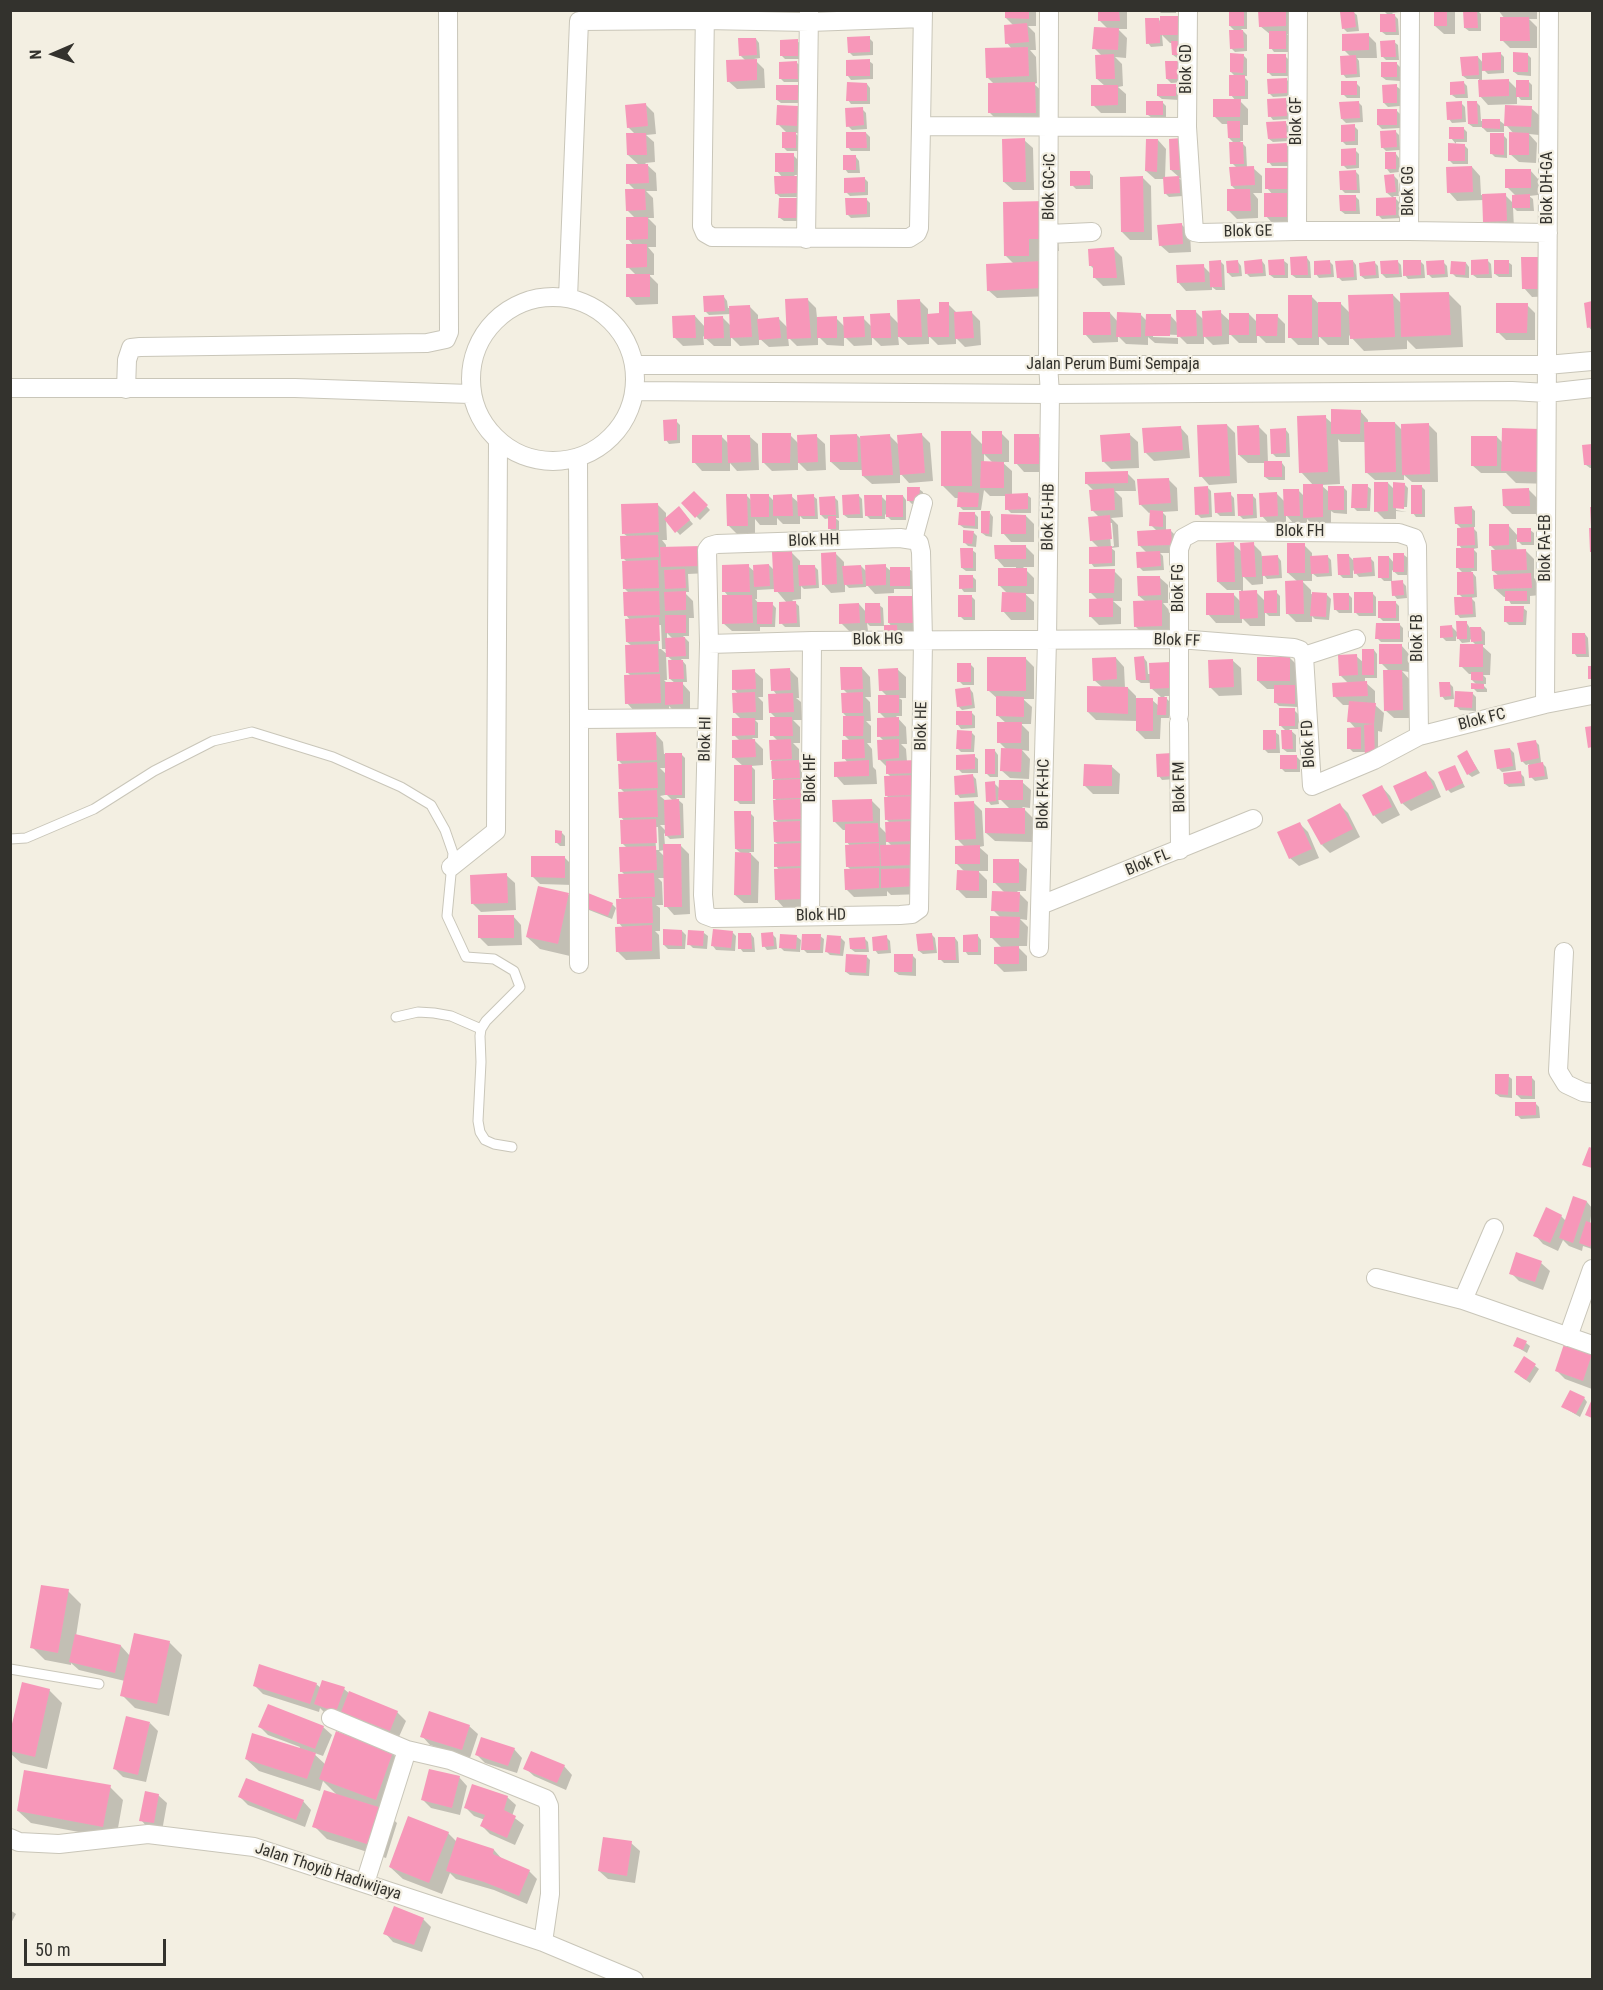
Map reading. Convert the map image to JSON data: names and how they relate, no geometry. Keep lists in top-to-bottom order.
{
  "streets": {
    "street": [
      "Blok GD",
      "Blok GF",
      "Blok GC-iC",
      "Blok DH-GA",
      "Blok GG",
      "Blok GE",
      "Jalan Perum Bumi Sempaja",
      "Blok FJ-HB",
      "Blok FH",
      "Blok HH",
      "Blok FA-EB",
      "Blok FG",
      "Blok FB",
      "Blok HG",
      "Blok FF",
      "Blok FC",
      "Blok HE",
      "Blok HI",
      "Blok FD",
      "Blok HF",
      "Blok FM",
      "Blok FK-HC",
      "Blok FL",
      "Blok HD",
      "Jalan Thoyib Hadiwijaya"
    ]
  },
  "crossings": [
    ["Blok GD", "Blok GE"],
    ["Blok GF", "Blok GE"],
    ["Blok GC-iC", "Jalan Perum Bumi Sempaja"],
    ["Blok GC-iC", "Blok FJ-HB"],
    ["Blok DH-GA", "Blok GG"],
    ["Blok DH-GA", "Jalan Perum Bumi Sempaja"],
    ["Blok DH-GA", "Blok FA-EB"],
    ["Blok GG", "Blok GE"],
    ["Jalan Perum Bumi Sempaja", "Blok FJ-HB"],
    ["Jalan Perum Bumi Sempaja", "Blok FA-EB"],
    ["Blok FJ-HB", "Blok HG"],
    ["Blok FJ-HB", "Blok FF"],
    ["Blok FJ-HB", "Blok FK-HC"],
    ["Blok FH", "Blok FG"],
    ["Blok FH", "Blok FB"],
    ["Blok HH", "Blok HE"],
    ["Blok HH", "Blok HI"],
    ["Blok FA-EB", "Blok FC"],
    ["Blok FG", "Blok FF"],
    ["Blok FG", "Blok FM"],
    ["Blok FB", "Blok FC"],
    ["Blok FB", "Blok FD"],
    ["Blok HG", "Blok FF"],
    ["Blok HG", "Blok HE"],
    ["Blok HG", "Blok HI"],
    ["Blok HG", "Blok HF"],
    ["Blok HG", "Blok FK-HC"],
    ["Blok FF", "Blok FD"],
    ["Blok FF", "Blok FM"],
    ["Blok FF", "Blok FK-HC"],
    ["Blok FC", "Blok FD"],
    ["Blok HE", "Blok HD"],
    ["Blok HI", "Blok HD"],
    ["Blok HF", "Blok HD"],
    ["Blok FM", "Blok FL"],
    ["Blok FK-HC", "Blok FL"]
  ],
  "scale_bar": "50 m",
  "north": "left"
}
